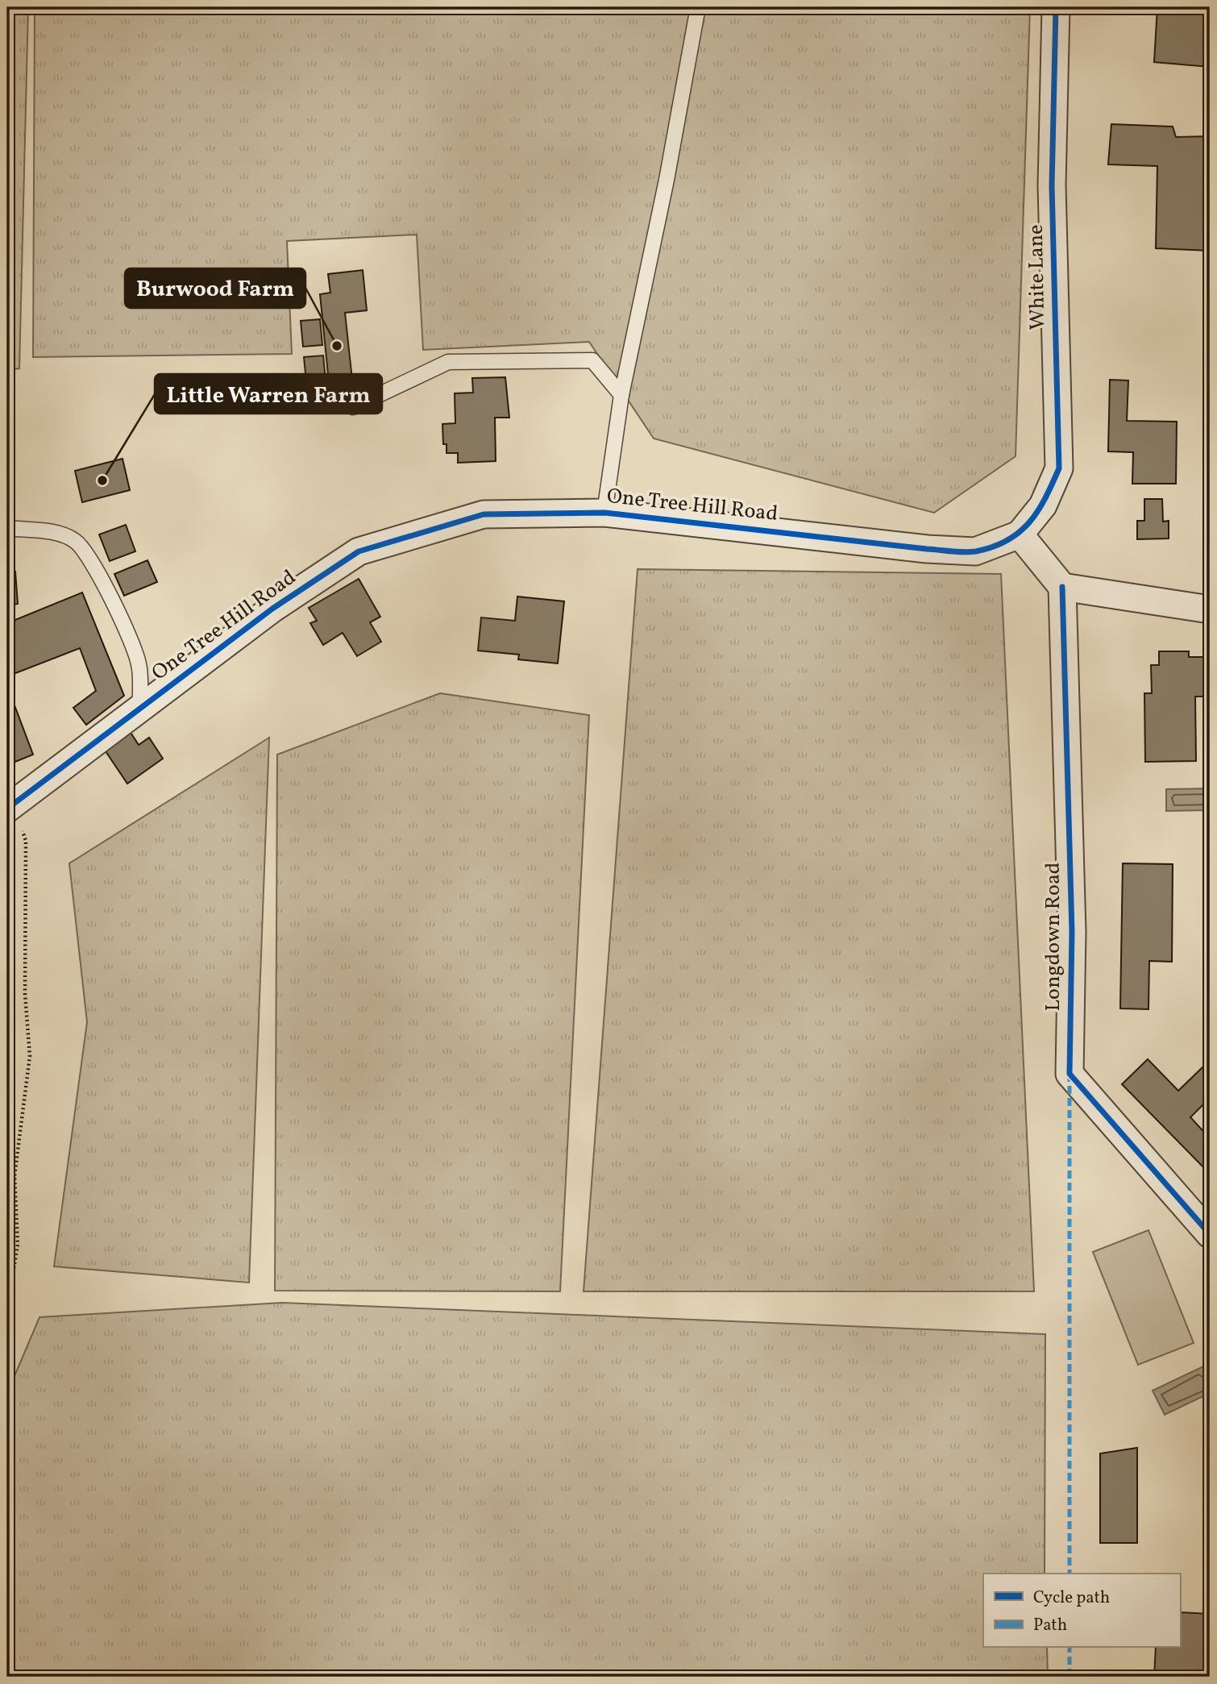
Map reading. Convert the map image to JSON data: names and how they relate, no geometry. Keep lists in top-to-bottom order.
{
  "streets": {
    "street": ["White Lane", "One Tree Hill Road", "Longdown Road"]
  },
  "crossings": [
    ["White Lane", "One Tree Hill Road"]
  ],
  "places": ["Burwood Farm", "Little Warren Farm"],
  "legend": ["Cycle path", "Path"]
}
